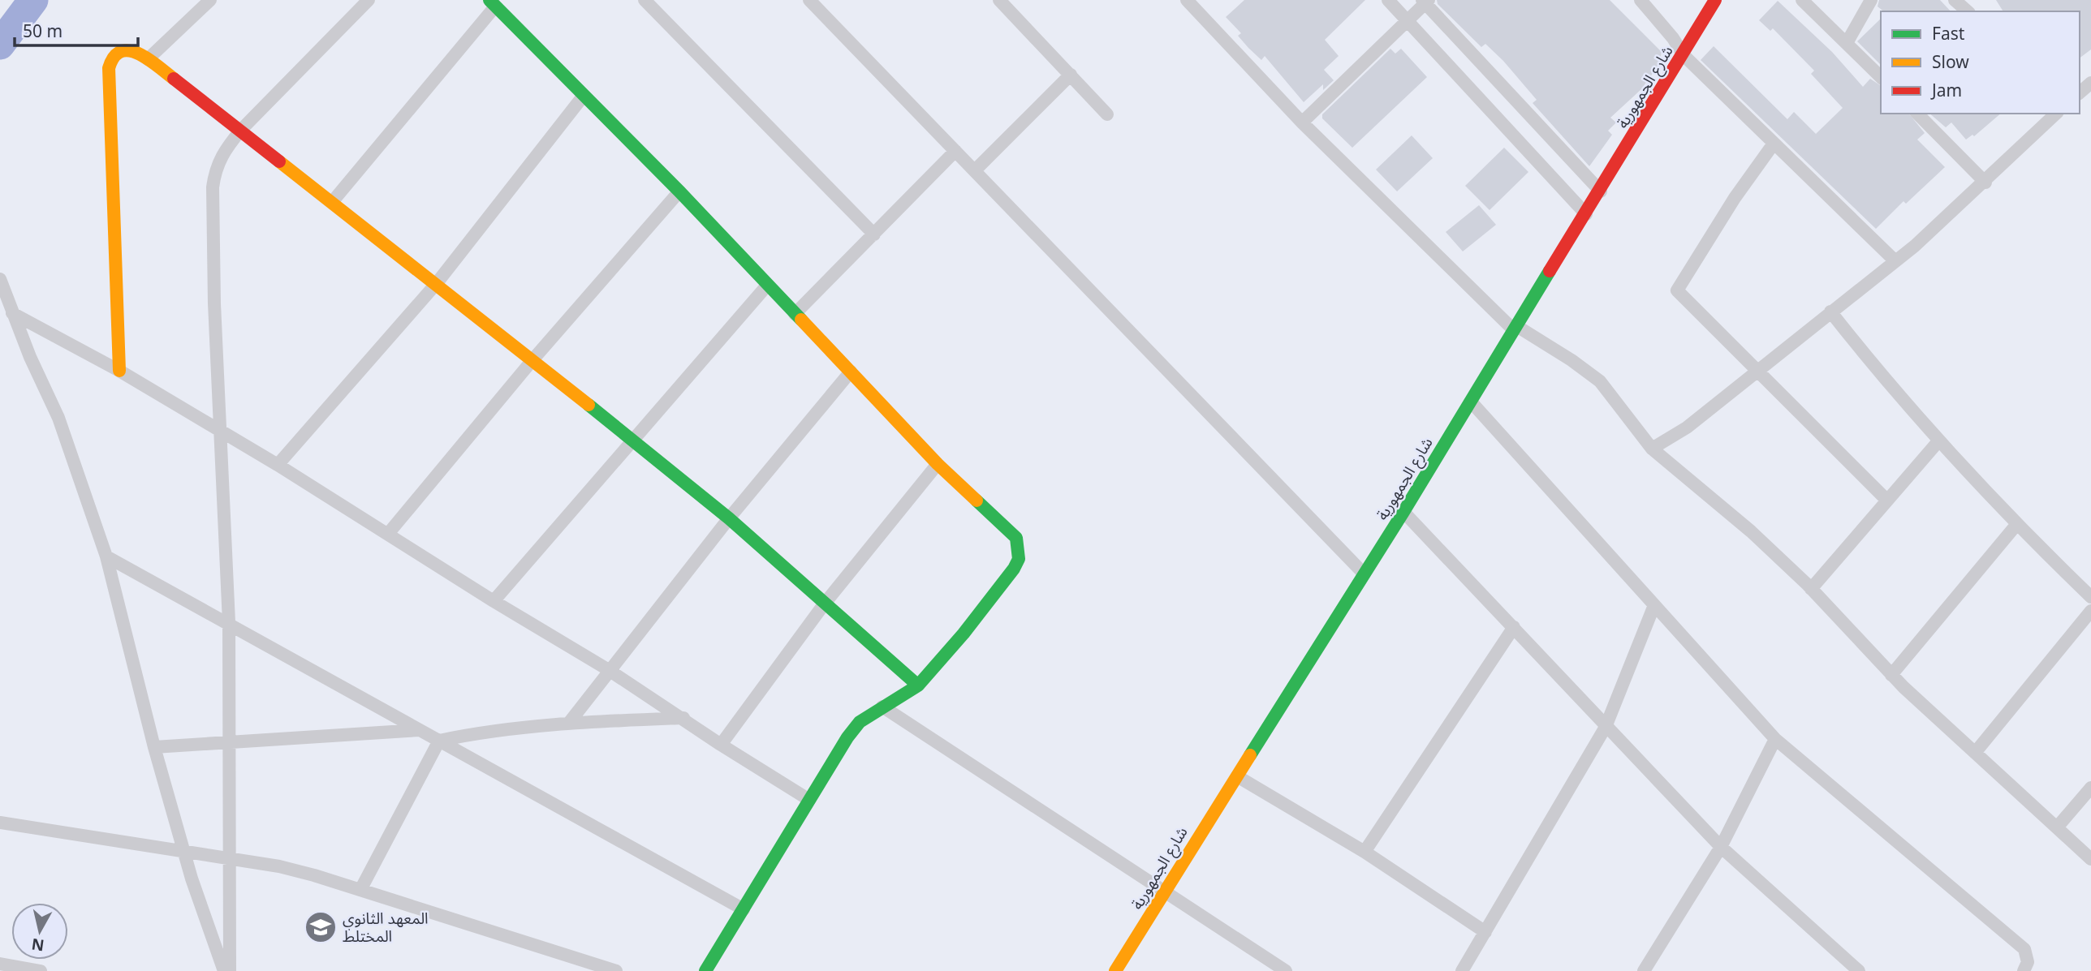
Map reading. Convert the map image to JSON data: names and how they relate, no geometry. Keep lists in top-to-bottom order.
{
  "streets": {
    "street": ["شارع الجمهورية"]
  },
  "places": {
    "school or university": ["المعهد الثانوي المختلط"]
  },
  "legend": ["Fast", "Slow", "Jam"],
  "scale_bar": "50 m",
  "north": "bottom"
}
